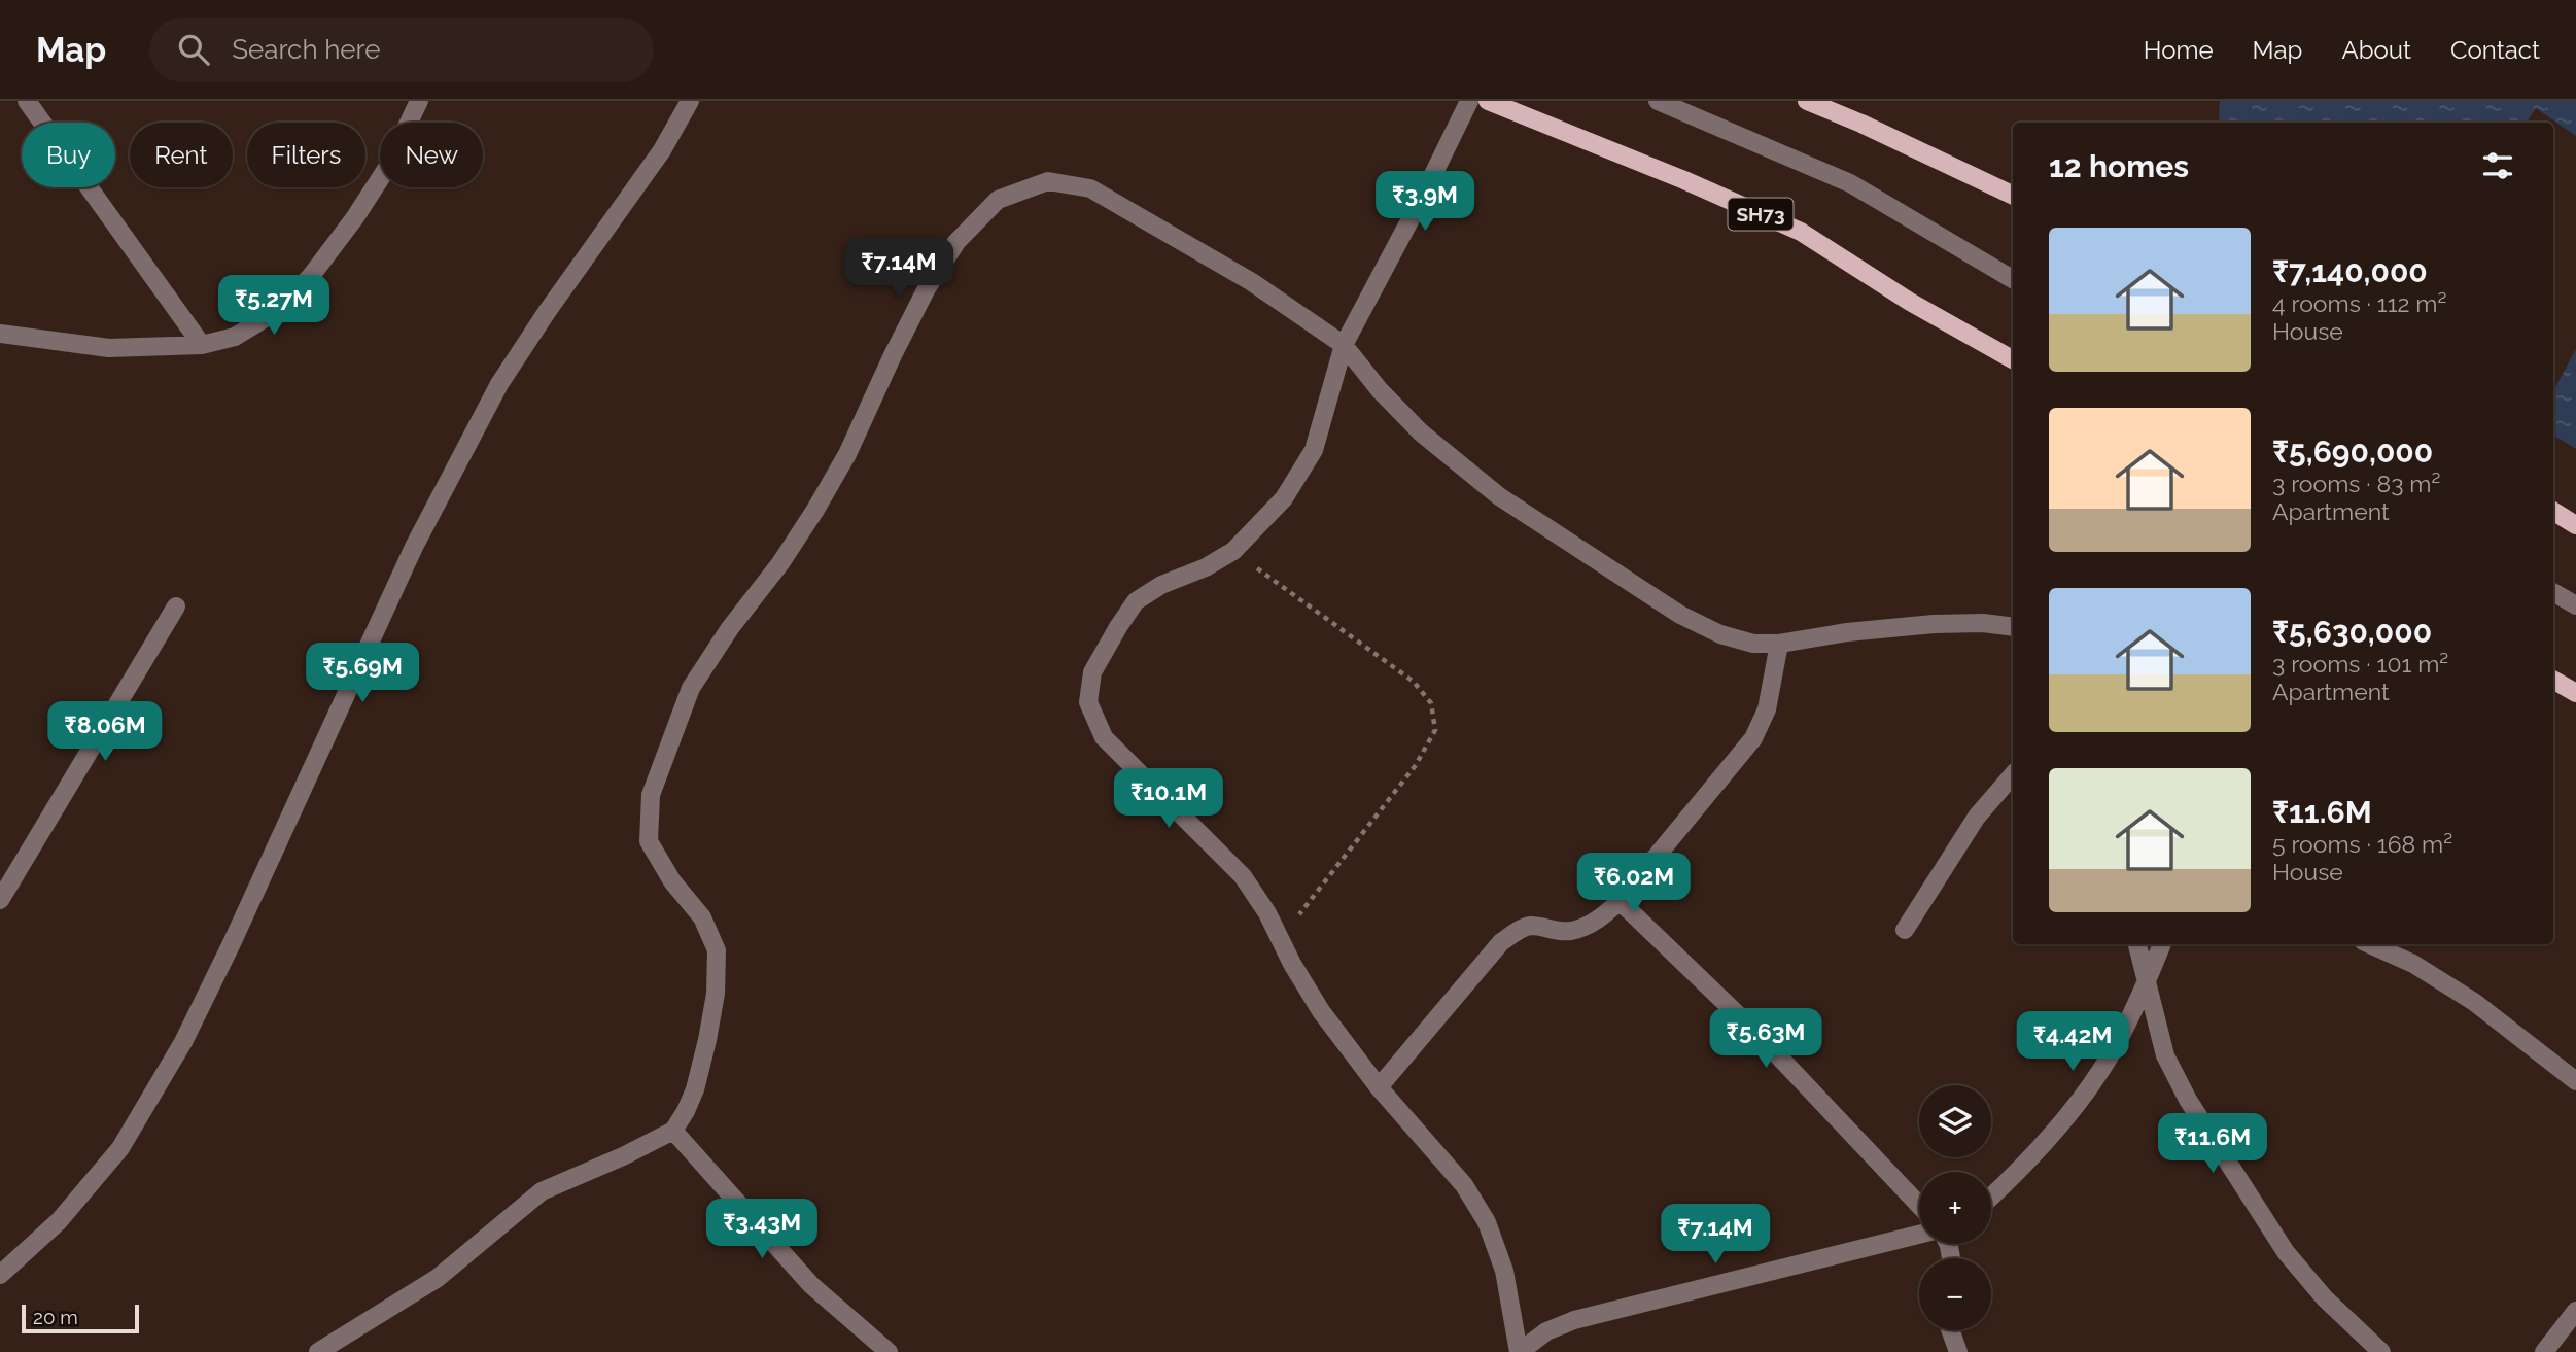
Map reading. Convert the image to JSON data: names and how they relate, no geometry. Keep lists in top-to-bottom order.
{
  "streets": {
    "main road": ["SH73"]
  },
  "scale_bar": "20 m",
  "page": {
    "header": "Map",
    "search": "Search here",
    "nav": [
      "Home",
      "Map",
      "About",
      "Contact"
    ],
    "chip": [
      "Buy",
      "Rent",
      "Filters",
      "New"
    ],
    "heading": "12 homes",
    "price": [
      "₹3.9M",
      "₹7.14M",
      "₹5.27M",
      "₹5.69M",
      "₹8.06M",
      "₹10.1M",
      "₹6.02M",
      "₹5.63M",
      "₹4.42M",
      "₹11.6M",
      "₹3.43M",
      "₹7.14M"
    ],
    "list": [
      {
        "name": "₹7,140,000",
        "note": "4 rooms · 112 m² · House"
      },
      {
        "name": "₹5,690,000",
        "note": "3 rooms · 83 m² · Apartment"
      },
      {
        "name": "₹5,630,000",
        "note": "3 rooms · 101 m² · Apartment"
      },
      {
        "name": "₹11.6M",
        "note": "5 rooms · 168 m² · House"
      }
    ],
    "map_buttons": ["+", "−"],
    "scale": "20 m"
  }
}
